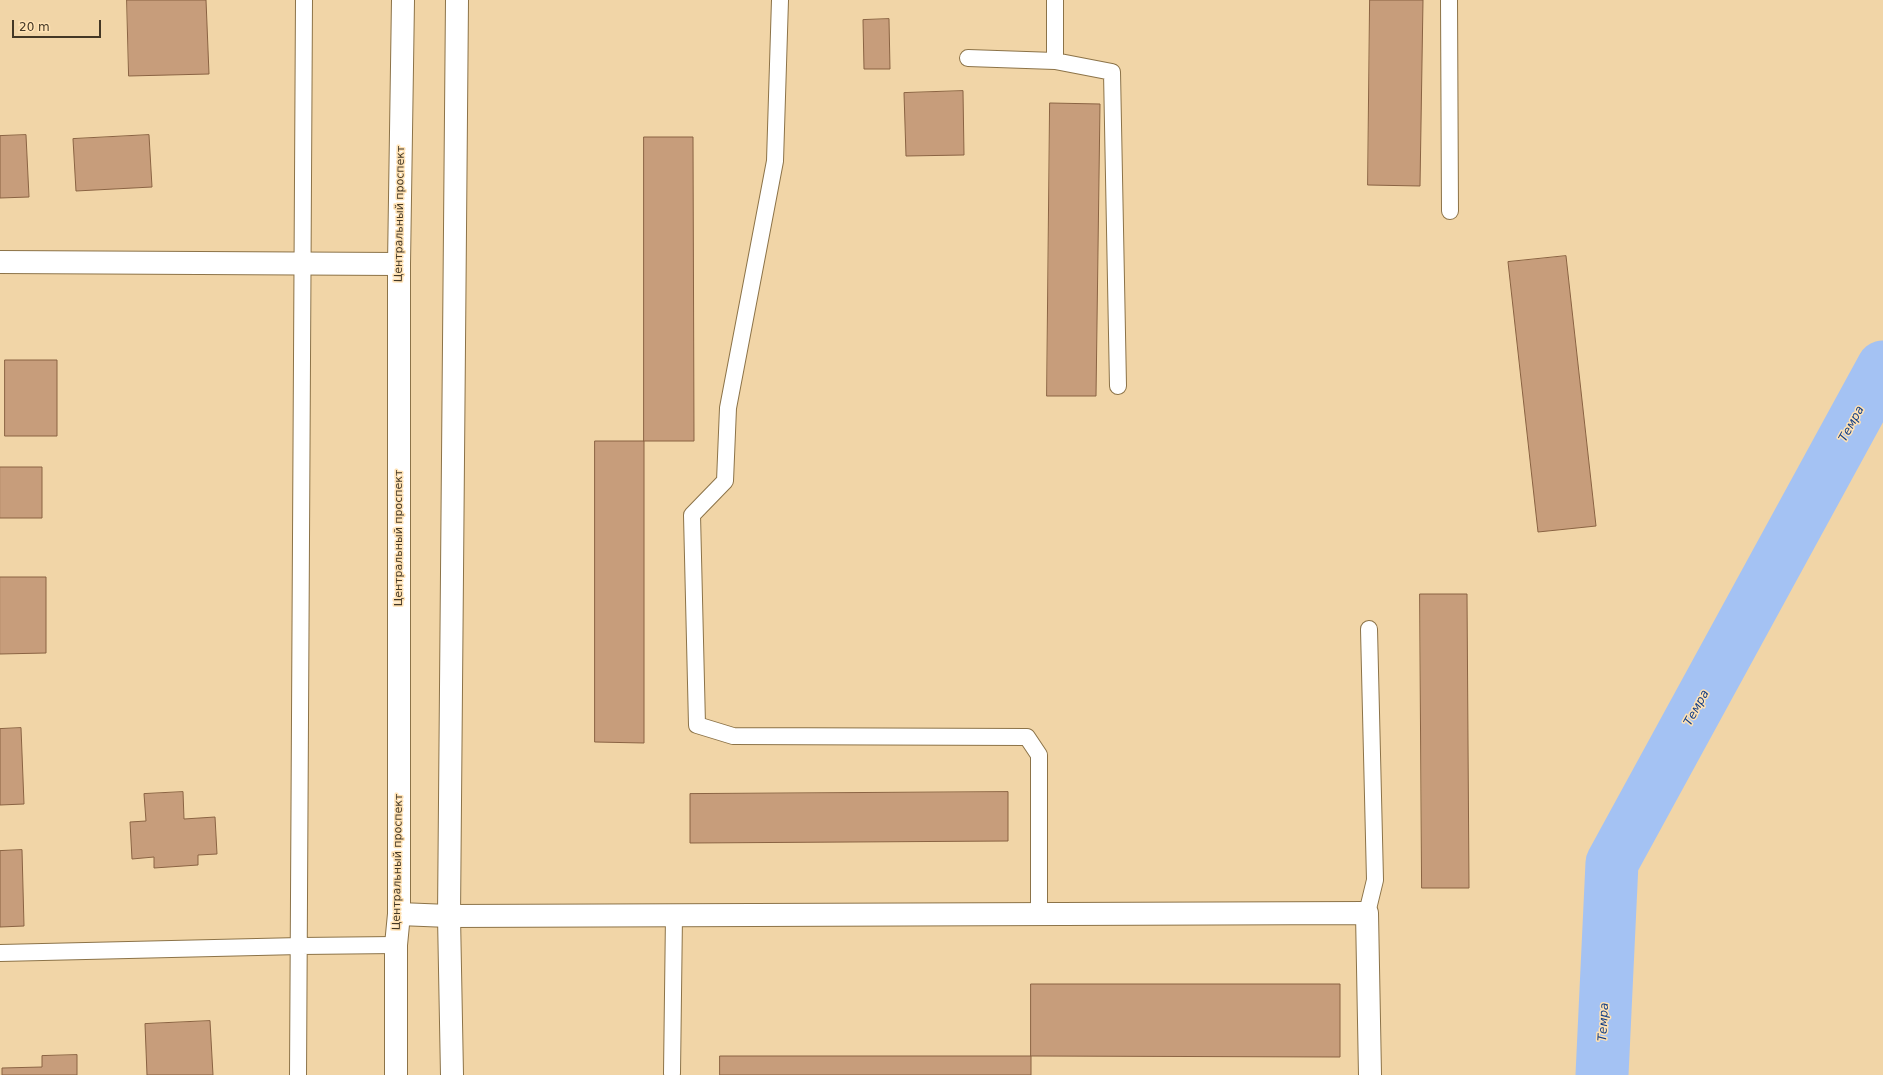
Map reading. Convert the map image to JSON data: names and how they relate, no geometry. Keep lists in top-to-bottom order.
{
  "streets": {
    "street": ["Центральный проспект"]
  },
  "water": ["Темра"],
  "scale_bar": "20 m"
}
